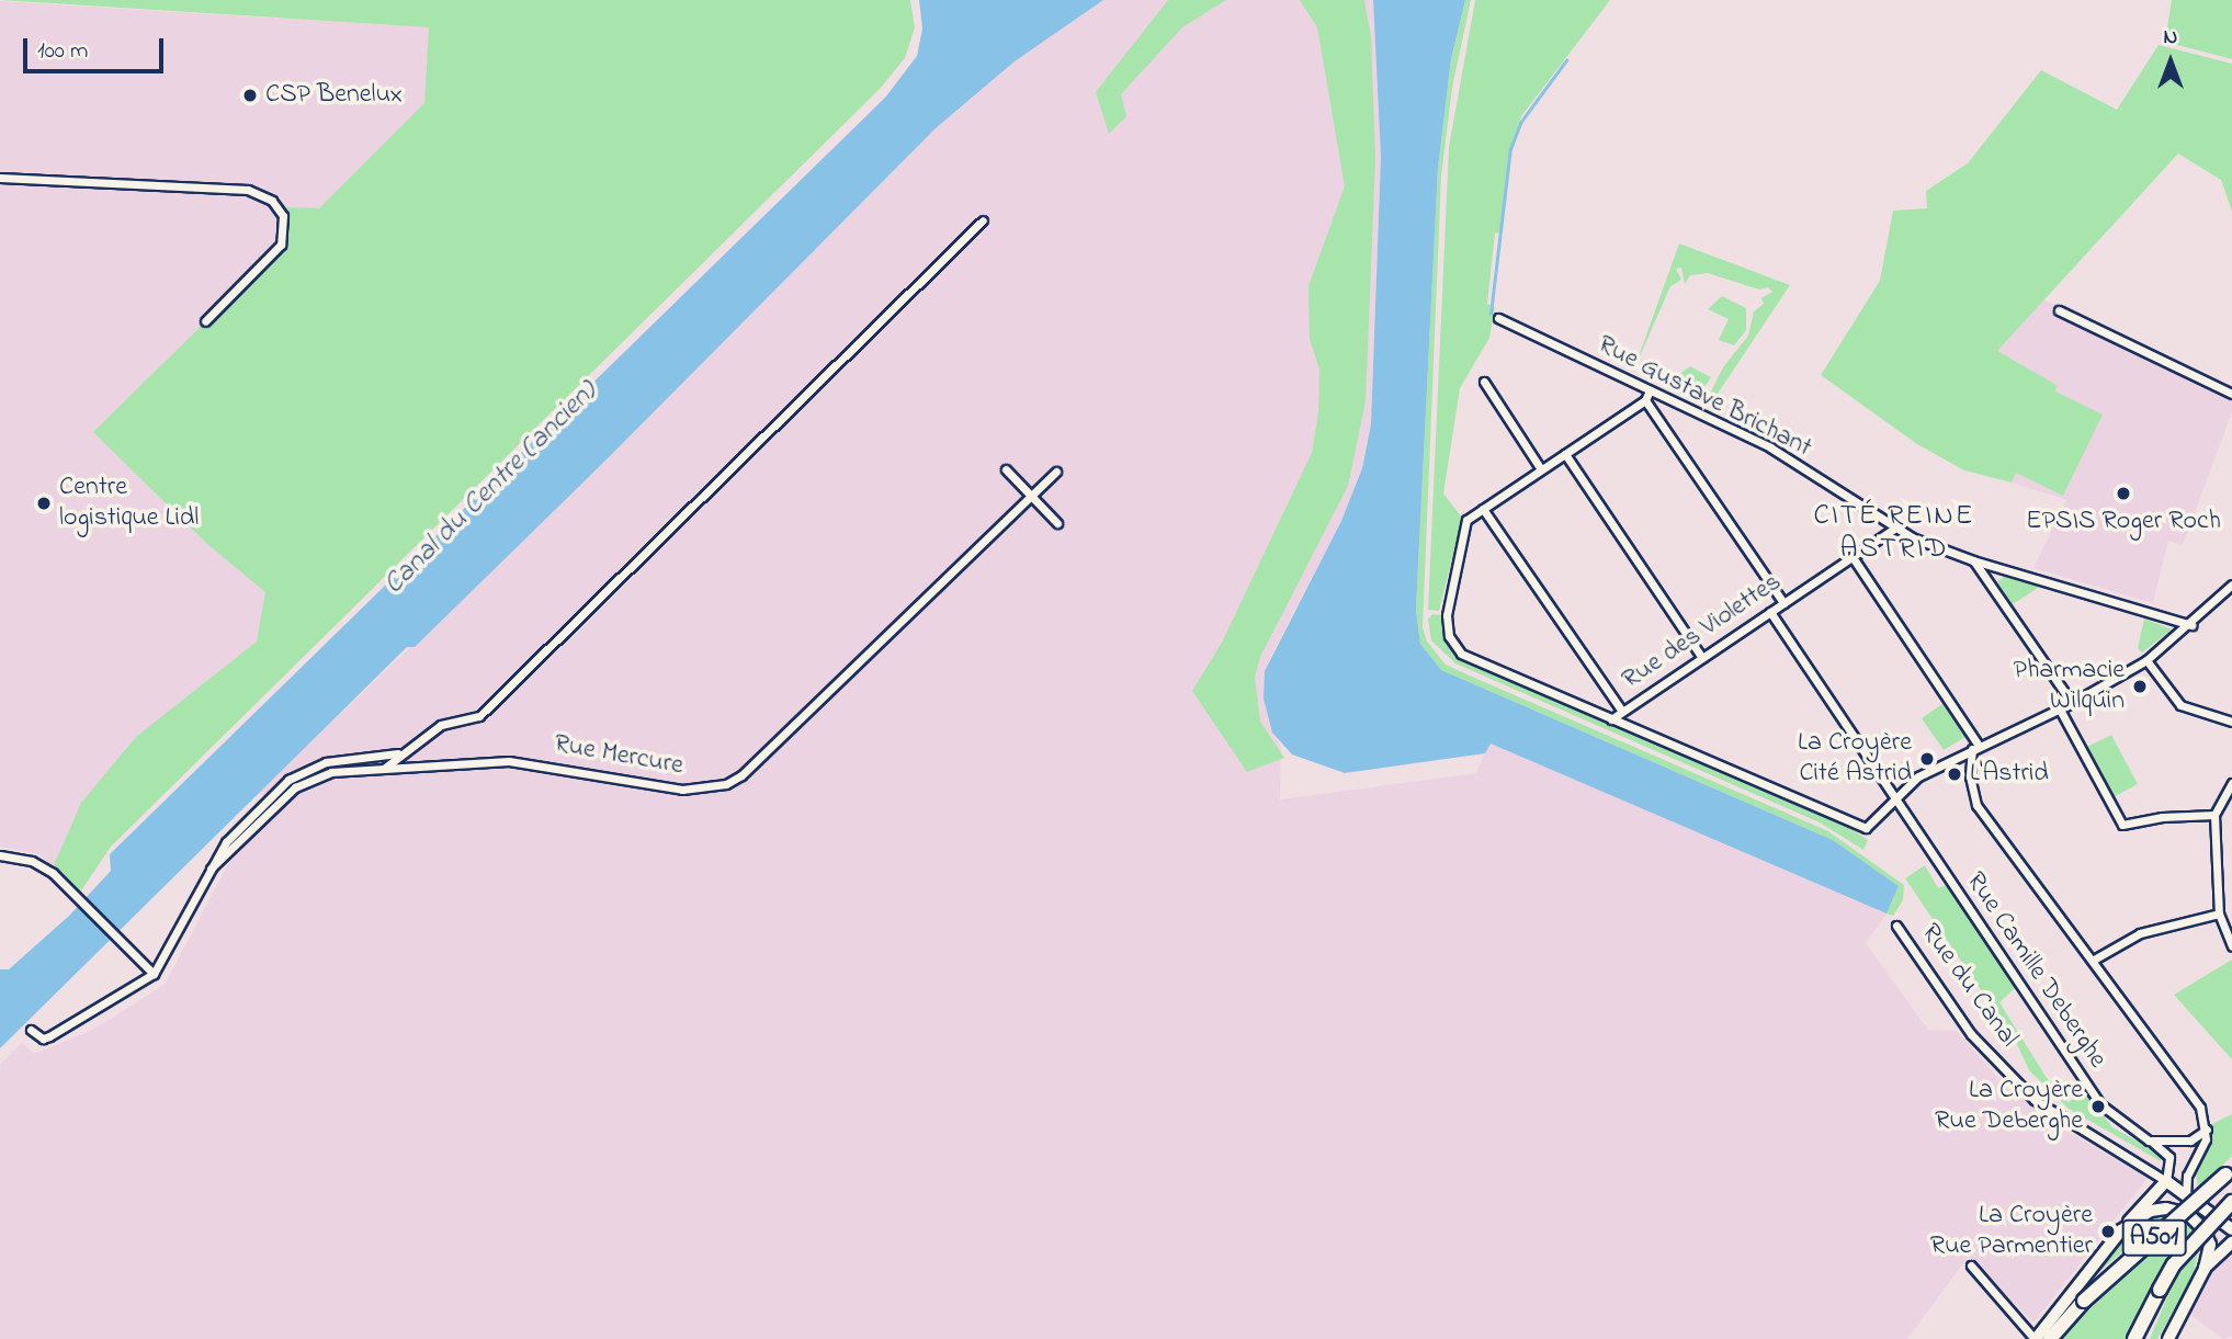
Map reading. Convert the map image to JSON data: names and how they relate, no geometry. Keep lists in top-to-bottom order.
{
  "streets": {
    "highway": ["A501"],
    "street": [
      "Rue Gustave Brichant",
      "Rue des Violettes",
      "Rue Mercure",
      "Rue Camille Deberghe",
      "Rue du Canal"
    ]
  },
  "crossings": [
    ["Rue Gustave Brichant", "Rue des Violettes"],
    ["Rue des Violettes", "Rue Camille Deberghe"],
    ["Rue Camille Deberghe", "Rue du Canal"]
  ],
  "districts": ["CITÉ REINE ASTRID"],
  "water": ["Canal du Centre (ancien)"],
  "places": [
    "CSP Benelux",
    "EPSIS Roger Roch",
    "Centre logistique Lidl",
    "Pharmacie Wilquin",
    "La Croyère Cité Astrid",
    "L'Astrid",
    "La Croyère Rue Deberghe",
    "La Croyère Rue Parmentier"
  ],
  "scale_bar": "100 m",
  "north": "top"
}
